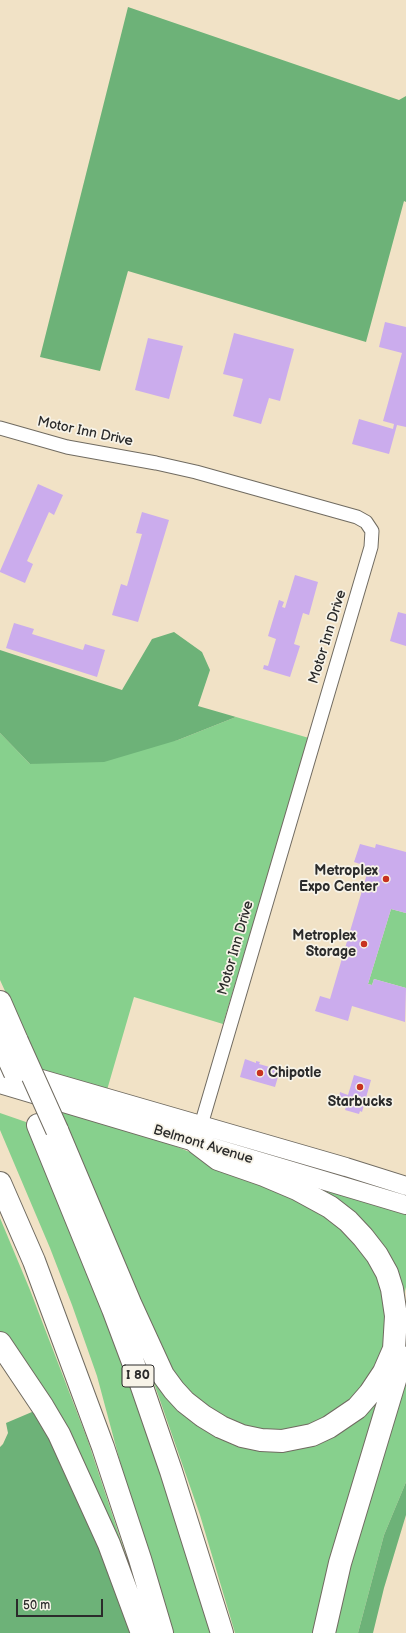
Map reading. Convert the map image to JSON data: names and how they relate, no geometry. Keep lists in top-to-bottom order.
{
  "streets": {
    "highway": ["I 80"],
    "main road": ["Belmont Avenue"],
    "street": ["Motor Inn Drive"]
  },
  "crossings": [
    ["Motor Inn Drive", "Belmont Avenue"]
  ],
  "places": [
    "Metroplex Expo Center",
    "Metroplex Storage",
    "Chipotle",
    "Starbucks"
  ],
  "scale_bar": "50 m"
}
